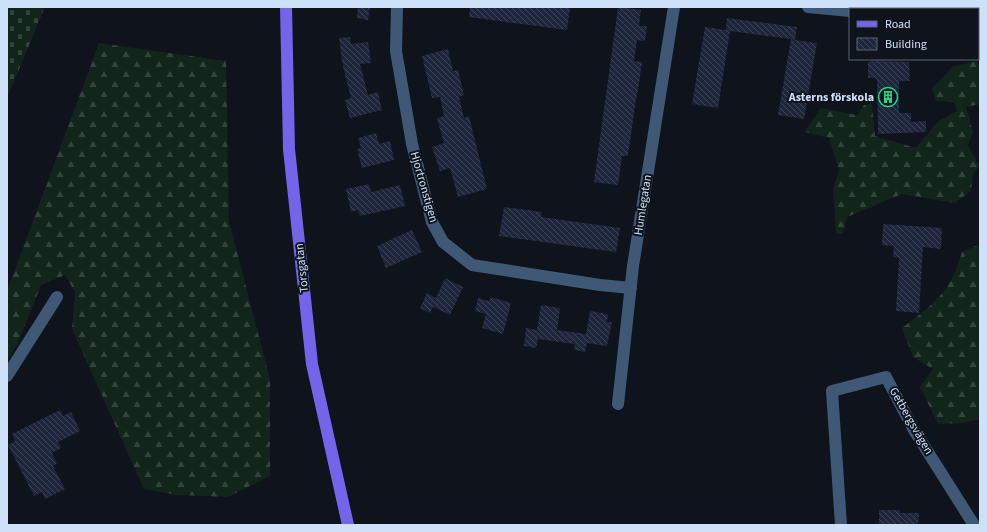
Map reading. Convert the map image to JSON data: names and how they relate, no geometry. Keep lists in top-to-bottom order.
{
  "streets": {
    "main road": ["Torsgatan"],
    "street": ["Hjortronstigen", "Humlegatan", "Getbergsvägen"]
  },
  "crossings": [
    ["Hjortronstigen", "Humlegatan"]
  ],
  "places": {
    "building": ["Asterns förskola"]
  },
  "legend": ["Road", "Building"]
}
